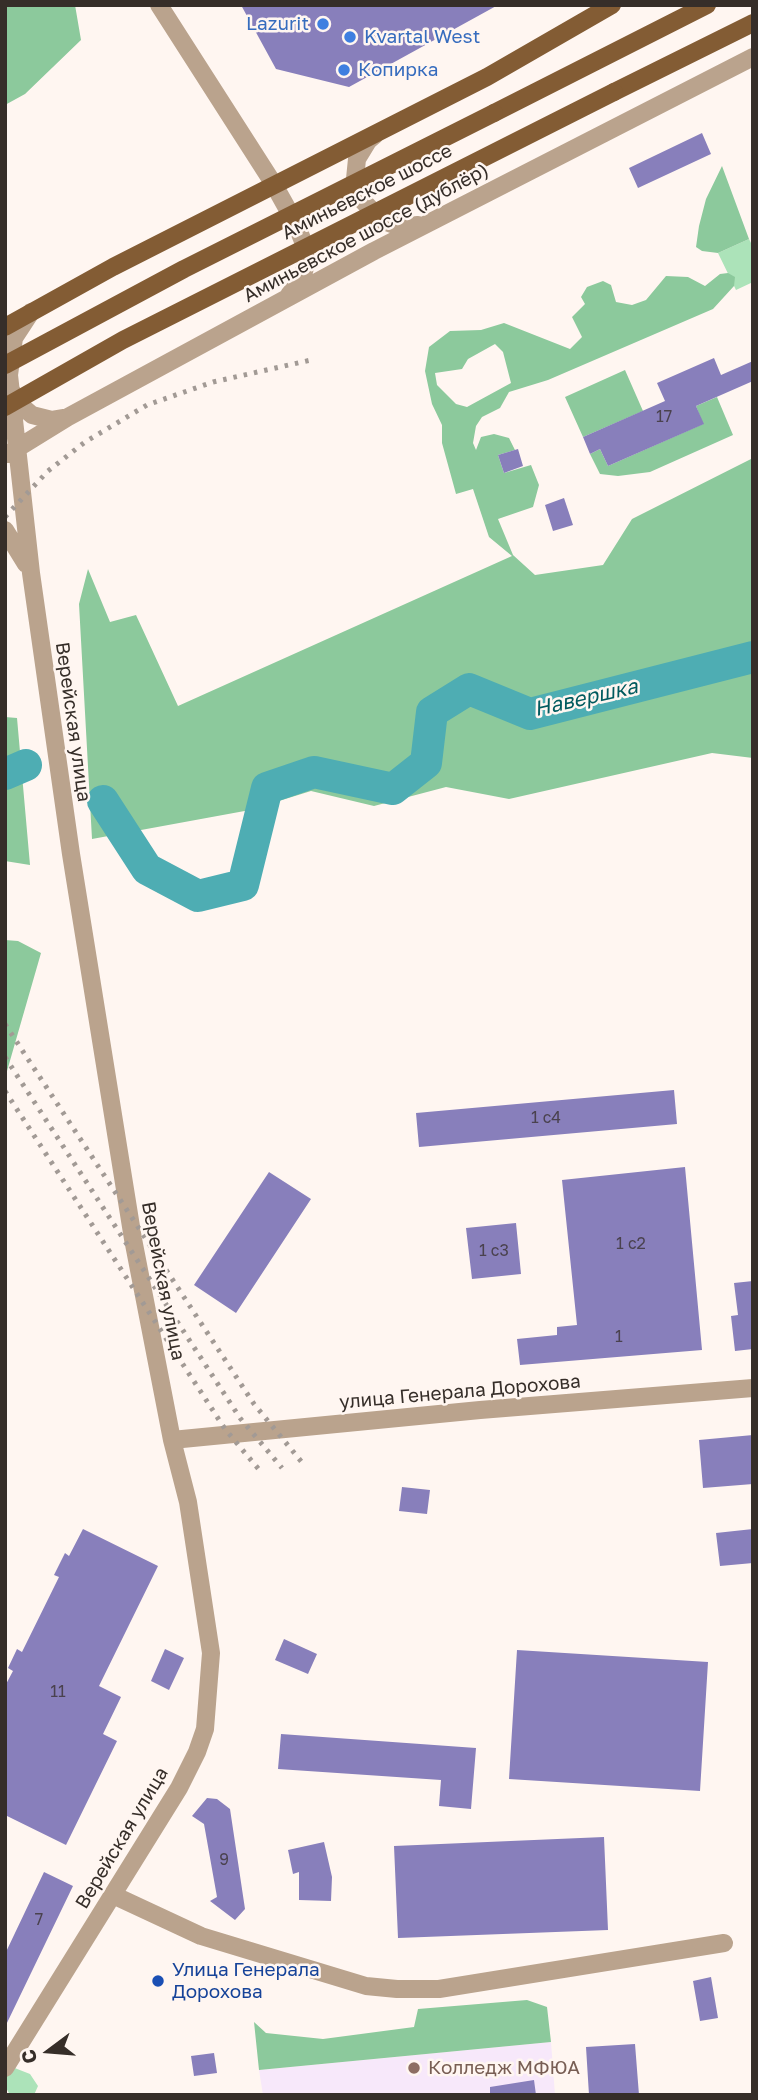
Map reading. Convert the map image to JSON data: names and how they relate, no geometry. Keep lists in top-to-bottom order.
{
  "streets": {
    "main road": ["Аминьевское шоссе"],
    "street": ["Аминьевское шоссе (дублёр)", "Верейская улица", "улица Генерала Дорохова"]
  },
  "crossings": [
    ["Аминьевское шоссе (дублёр)", "Верейская улица"],
    ["Верейская улица", "улица Генерала Дорохова"]
  ],
  "water": ["Навершка"],
  "places": [
    "Lazurit",
    "Kvartal West",
    "Копирка",
    "Улица Генерала Дорохова",
    "Колледж МФЮА"
  ],
  "house_numbers": [
    "17",
    "1 с4",
    "1 с2",
    "1 с3",
    "1",
    "11",
    "9",
    "7"
  ],
  "north": "left"
}
